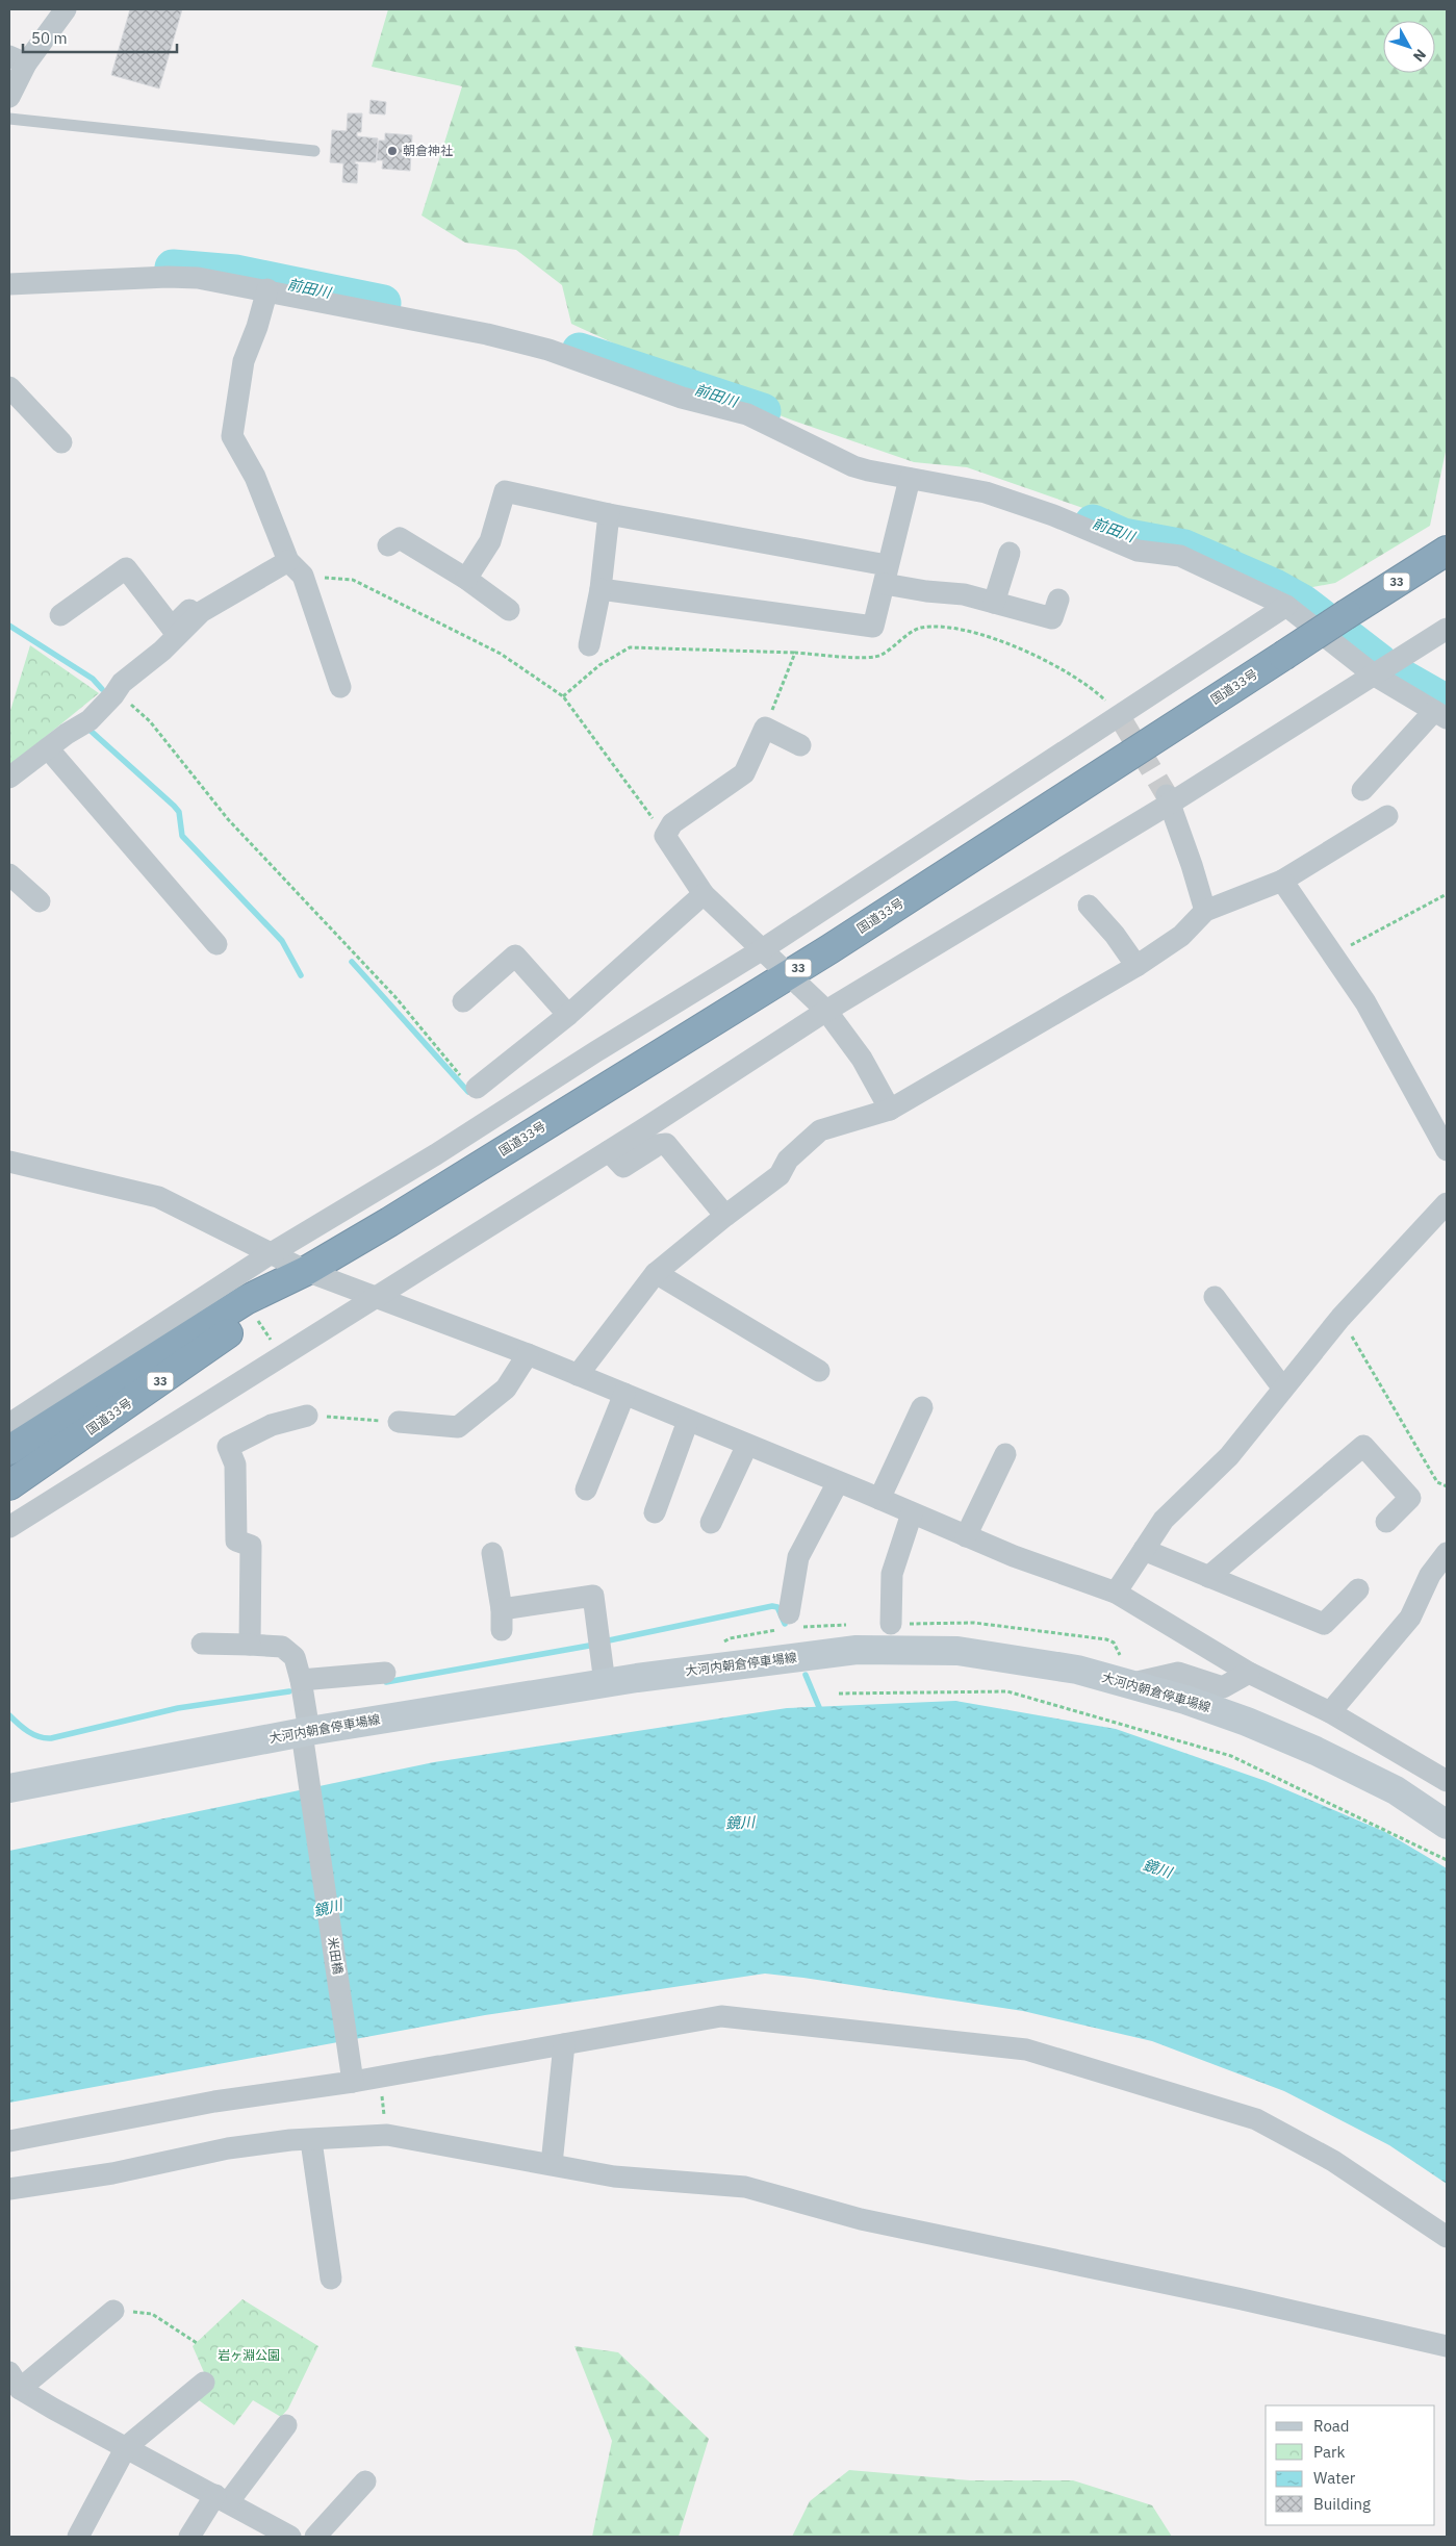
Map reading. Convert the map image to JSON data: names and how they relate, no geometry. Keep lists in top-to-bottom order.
{
  "streets": {
    "highway": ["33", "国道33号"],
    "main road": ["大河内朝倉停車場線"],
    "street": ["米田橋"]
  },
  "crossings": [
    ["大河内朝倉停車場線", "米田橋"]
  ],
  "water": ["前田川", "鏡川"],
  "parks": ["岩ヶ淵公園"],
  "places": ["朝倉神社"],
  "legend": [
    "Road",
    "Park",
    "Water",
    "Building"
  ],
  "scale_bar": "50 m",
  "north": "bottom right"
}
